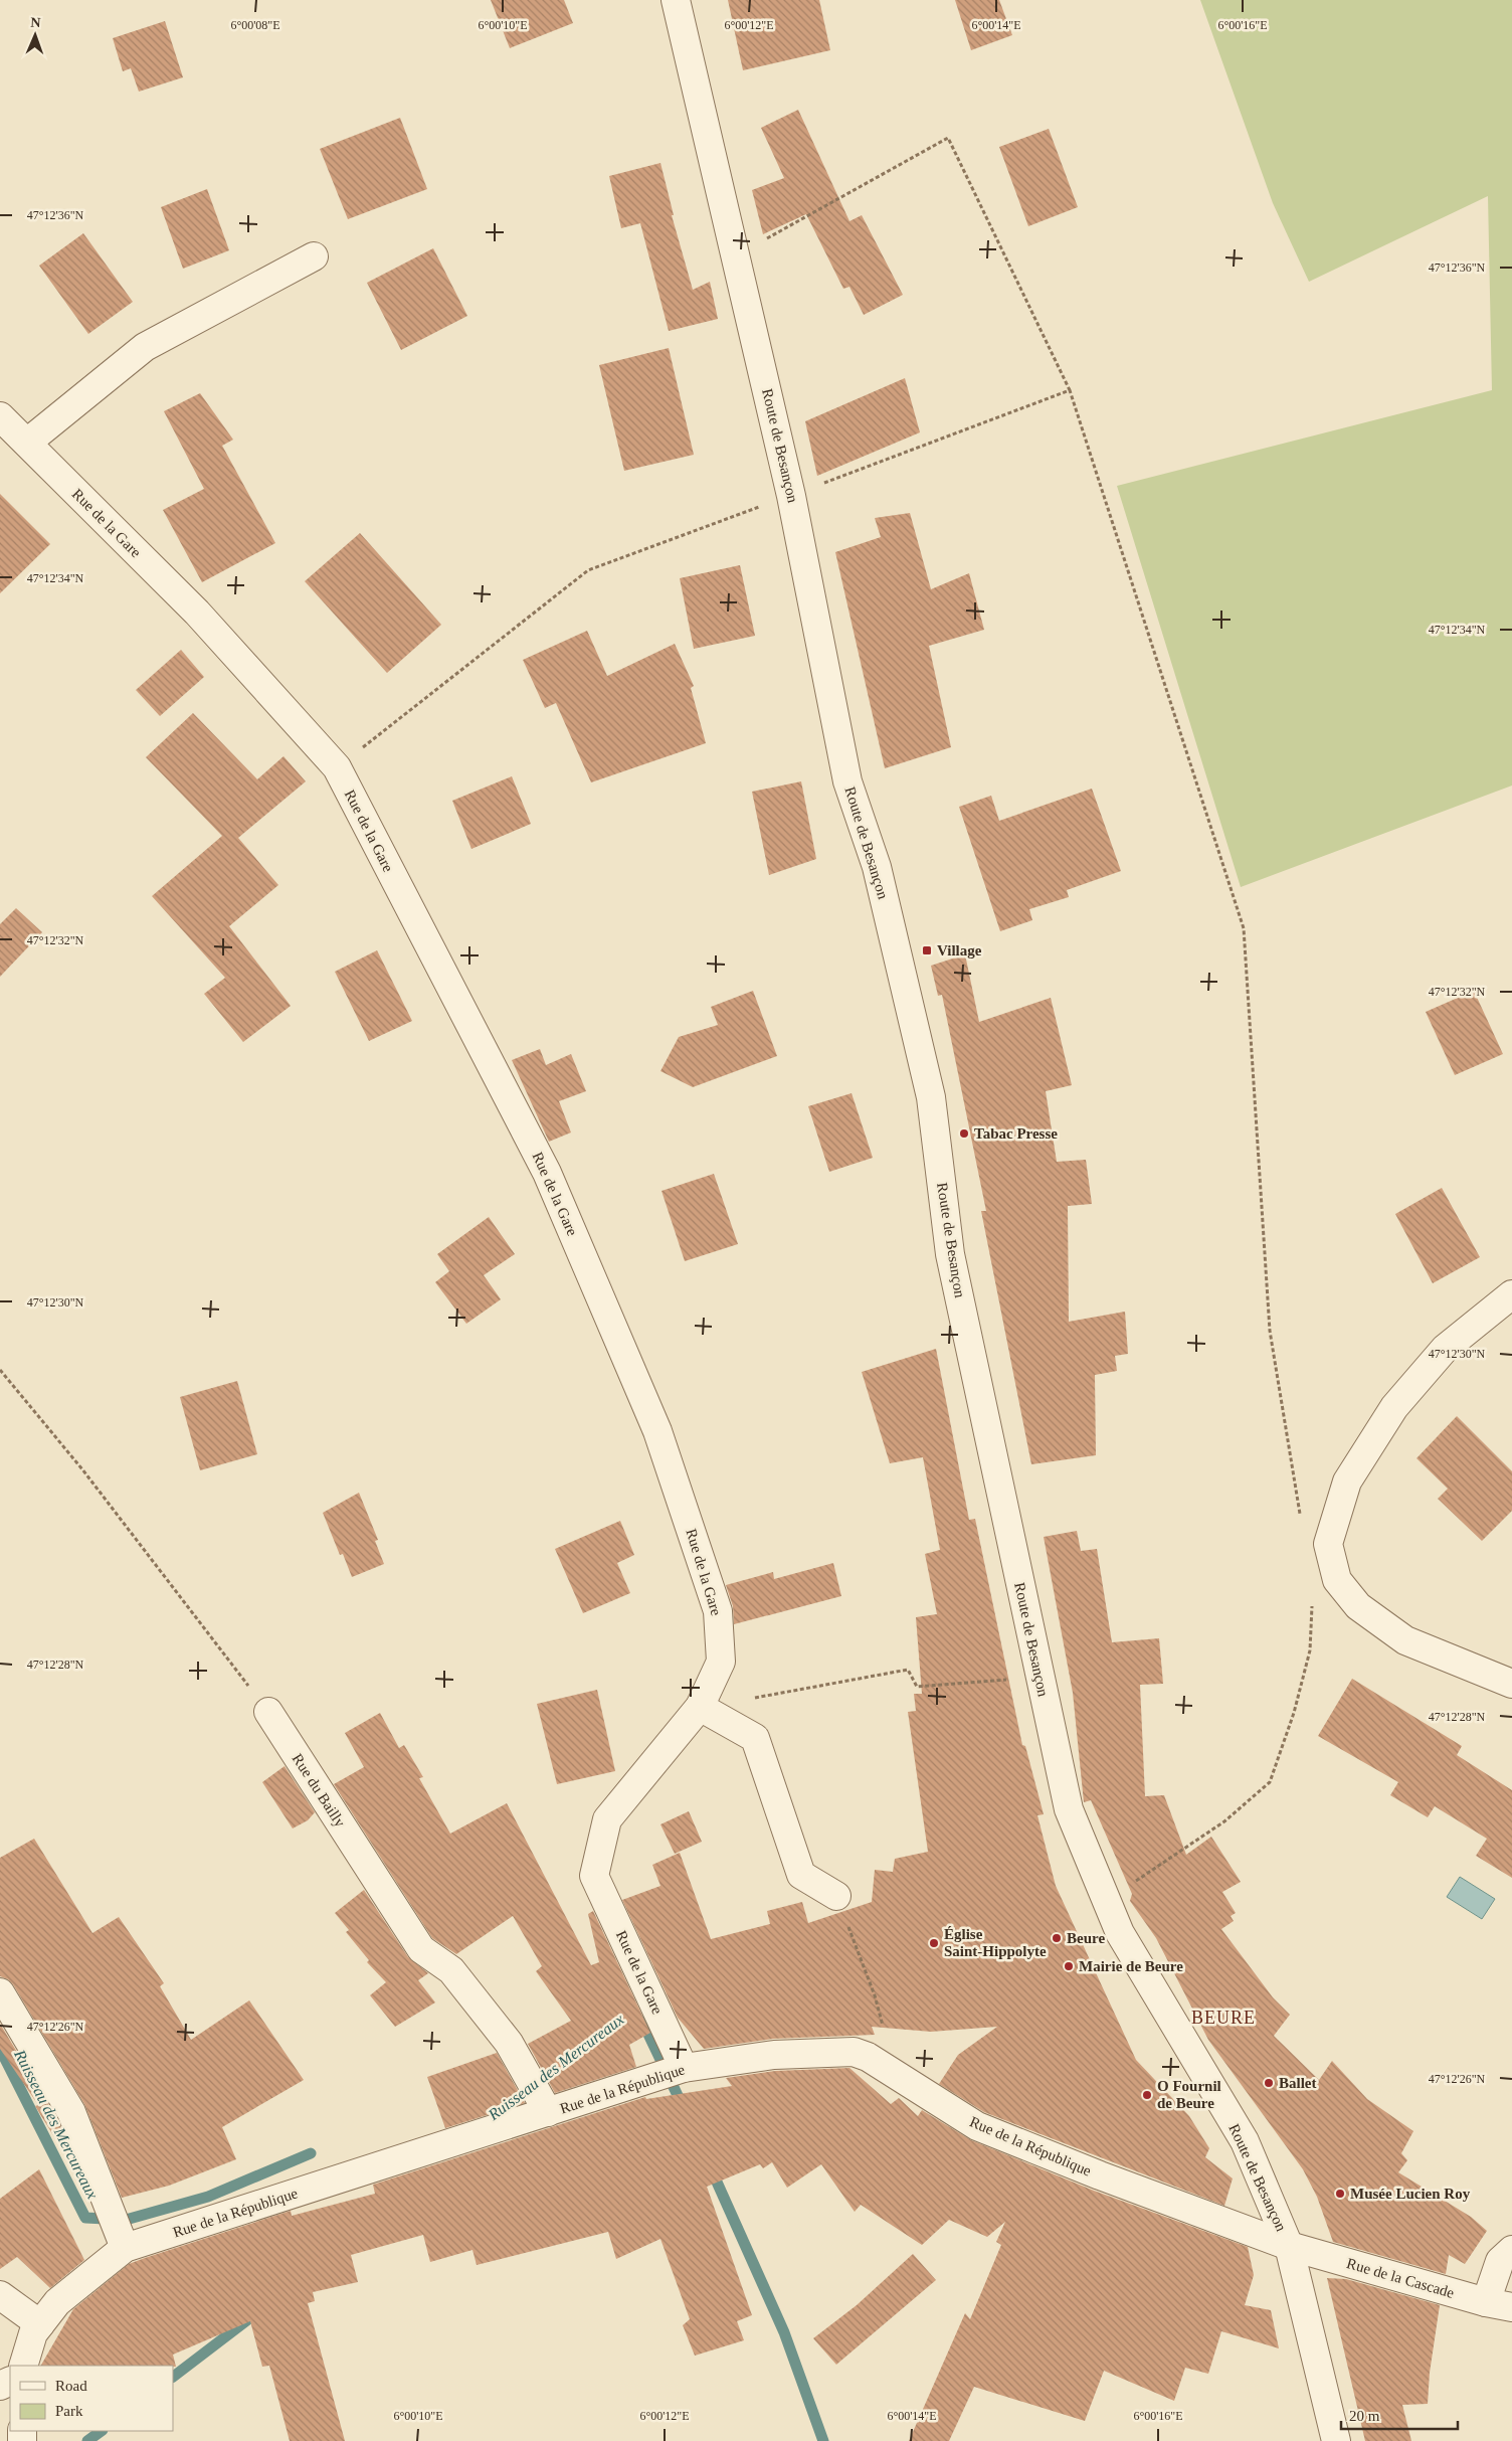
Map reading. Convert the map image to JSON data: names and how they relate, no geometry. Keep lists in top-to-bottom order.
{
  "streets": {
    "street": [
      "Route de Besançon",
      "Rue de la Gare",
      "Rue du Bailly",
      "Rue de la République",
      "Rue de la Cascade"
    ]
  },
  "crossings": [
    ["Route de Besançon", "Rue de la République"],
    ["Route de Besançon", "Rue de la Cascade"],
    ["Rue de la Gare", "Rue de la République"],
    ["Rue du Bailly", "Rue de la République"],
    ["Rue de la République", "Rue de la Cascade"]
  ],
  "districts": ["BEURE"],
  "water": ["Ruisseau des Mercureaux"],
  "places": {
    "transit": ["Village"],
    "other": [
      "Tabac Presse",
      "Beure",
      "Église Saint-Hippolyte",
      "Mairie de Beure",
      "Ballet",
      "O Fournil de Beure",
      "Musée Lucien Roy"
    ]
  },
  "legend": ["Road", "Park"],
  "scale_bar": "20 m",
  "north": "top",
  "coordinates": [
    "6°00'08\"E",
    "6°00'10\"E",
    "6°00'12\"E",
    "6°00'14\"E",
    "6°00'16\"E",
    "47°12'36\"N",
    "47°12'34\"N",
    "47°12'32\"N",
    "47°12'30\"N",
    "47°12'28\"N",
    "47°12'26\"N"
  ]
}
